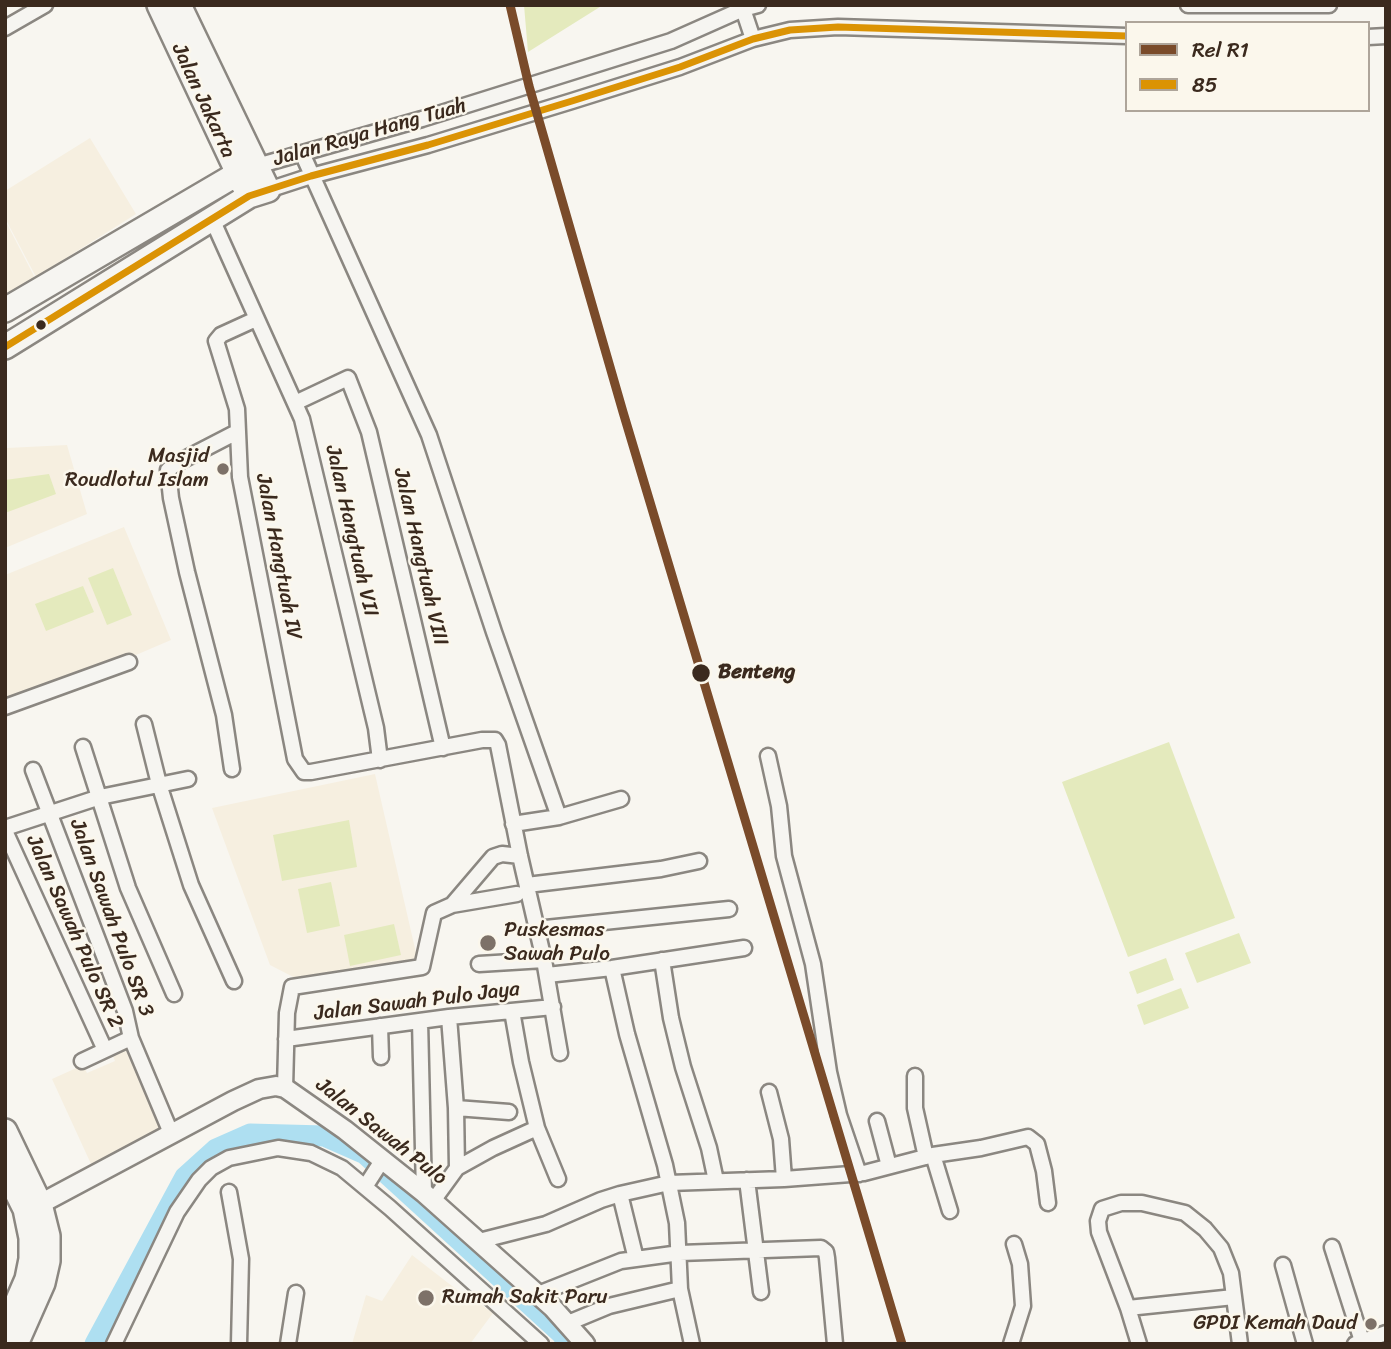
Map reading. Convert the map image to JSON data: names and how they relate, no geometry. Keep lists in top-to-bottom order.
{
  "streets": {
    "highway": ["Jalan Jakarta", "Jalan Raya Hang Tuah"],
    "street": [
      "Jalan Hangtuah VII",
      "Jalan Hangtuah IV",
      "Jalan Hangtuah VIII",
      "Jalan Sawah Pulo SR 3",
      "Jalan Sawah Pulo SR 2",
      "Jalan Sawah Pulo Jaya",
      "Jalan Sawah Pulo"
    ]
  },
  "crossings": [
    ["Jalan Jakarta", "Jalan Raya Hang Tuah"],
    ["Jalan Raya Hang Tuah", "Jalan Hangtuah VII"],
    ["Jalan Hangtuah VII", "Jalan Hangtuah IV"],
    ["Jalan Hangtuah VII", "Jalan Hangtuah VIII"],
    ["Jalan Sawah Pulo SR 3", "Jalan Sawah Pulo"]
  ],
  "places": [
    "Masjid Roudlotul Islam",
    "Benteng",
    "Puskesmas Sawah Pulo",
    "Rumah Sakit Paru",
    "GPDI Kemah Daud"
  ],
  "lines": ["rail line R1", "transit line 85"],
  "legend": ["Rel R1", "85"]
}
